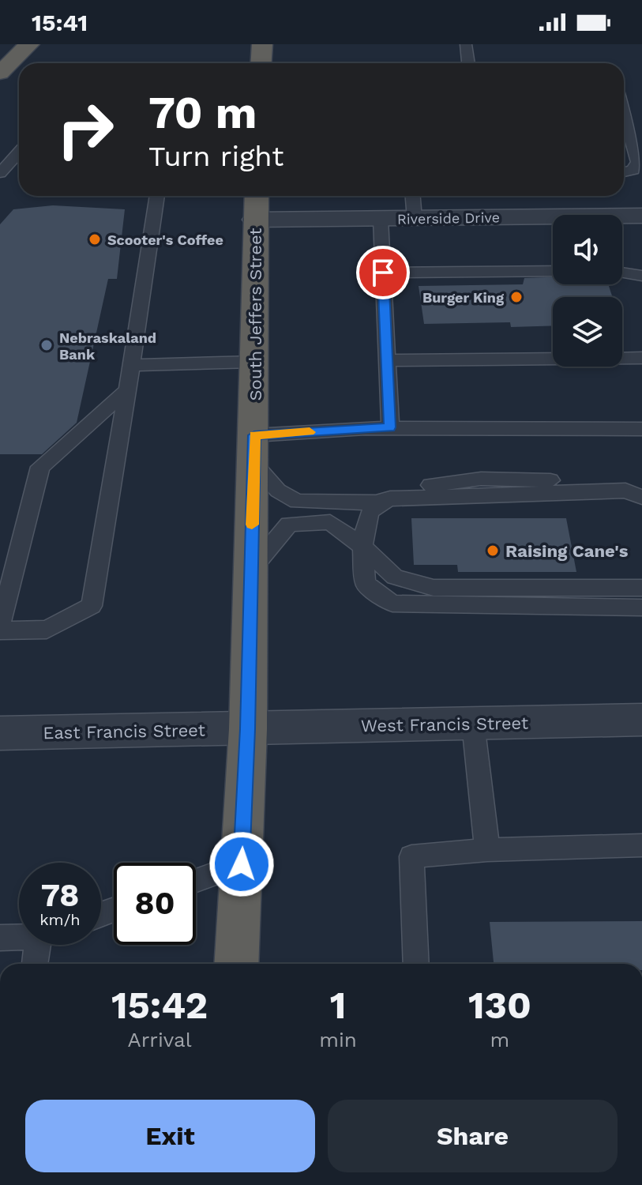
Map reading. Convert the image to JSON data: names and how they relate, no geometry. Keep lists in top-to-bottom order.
{
  "streets": {
    "highway": ["South Jeffers Street"],
    "street": ["Riverside Drive", "West Francis Street", "East Francis Street"]
  },
  "crossings": [
    ["Riverside Drive", "South Jeffers Street"],
    ["South Jeffers Street", "West Francis Street"],
    ["South Jeffers Street", "East Francis Street"],
    ["West Francis Street", "East Francis Street"]
  ],
  "places": [
    "Scooter's Coffee",
    "Burger King",
    "Nebraskaland Bank",
    "Raising Cane's"
  ],
  "page": {
    "status": "15:41",
    "turn": ["70 m", "Turn right"],
    "speed": "78 km/h",
    "limit": "80",
    "eta": [
      "15:42",
      "Arrival",
      "1",
      "min",
      "130",
      "m"
    ],
    "buttons": ["Exit", "Share"]
  }
}
